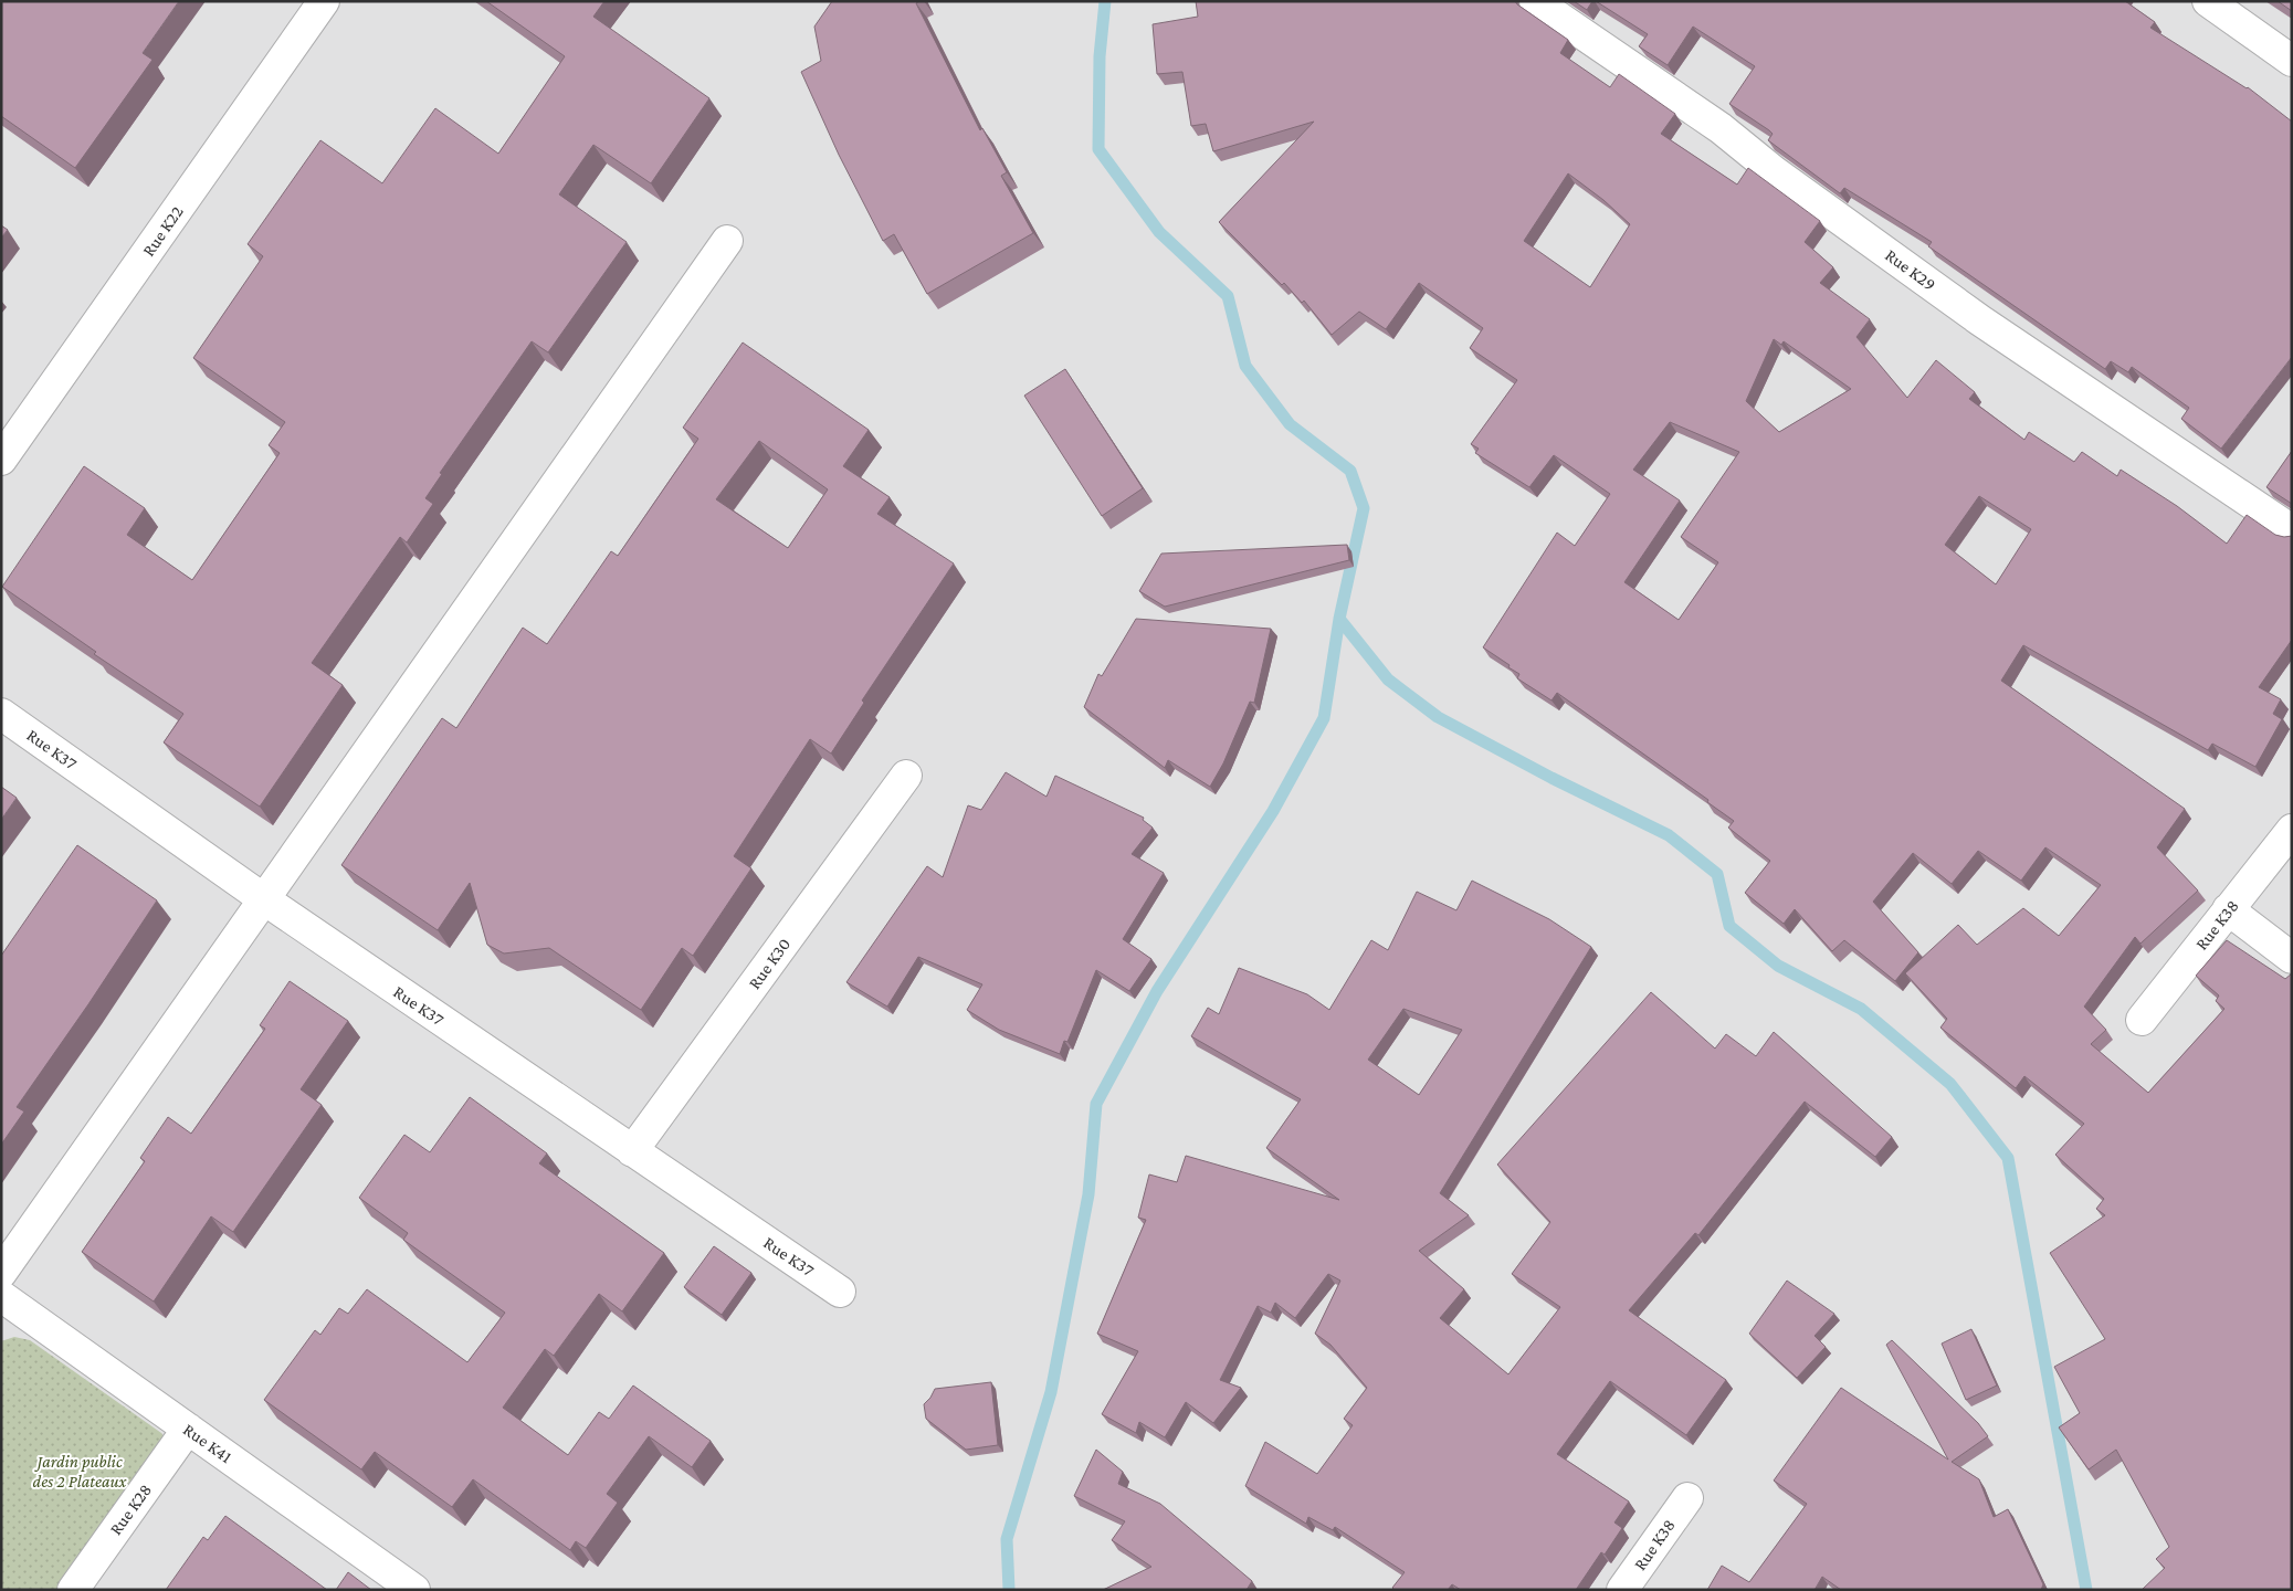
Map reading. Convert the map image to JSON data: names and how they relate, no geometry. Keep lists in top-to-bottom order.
{
  "streets": {
    "street": [
      "Rue K22",
      "Rue K29",
      "Rue K37",
      "Rue K38",
      "Rue K30",
      "Rue K41",
      "Rue K28"
    ]
  },
  "crossings": [
    ["Rue K37", "Rue K30"],
    ["Rue K41", "Rue K28"]
  ],
  "parks": ["Jardin public des 2 Plateaux"]
}
